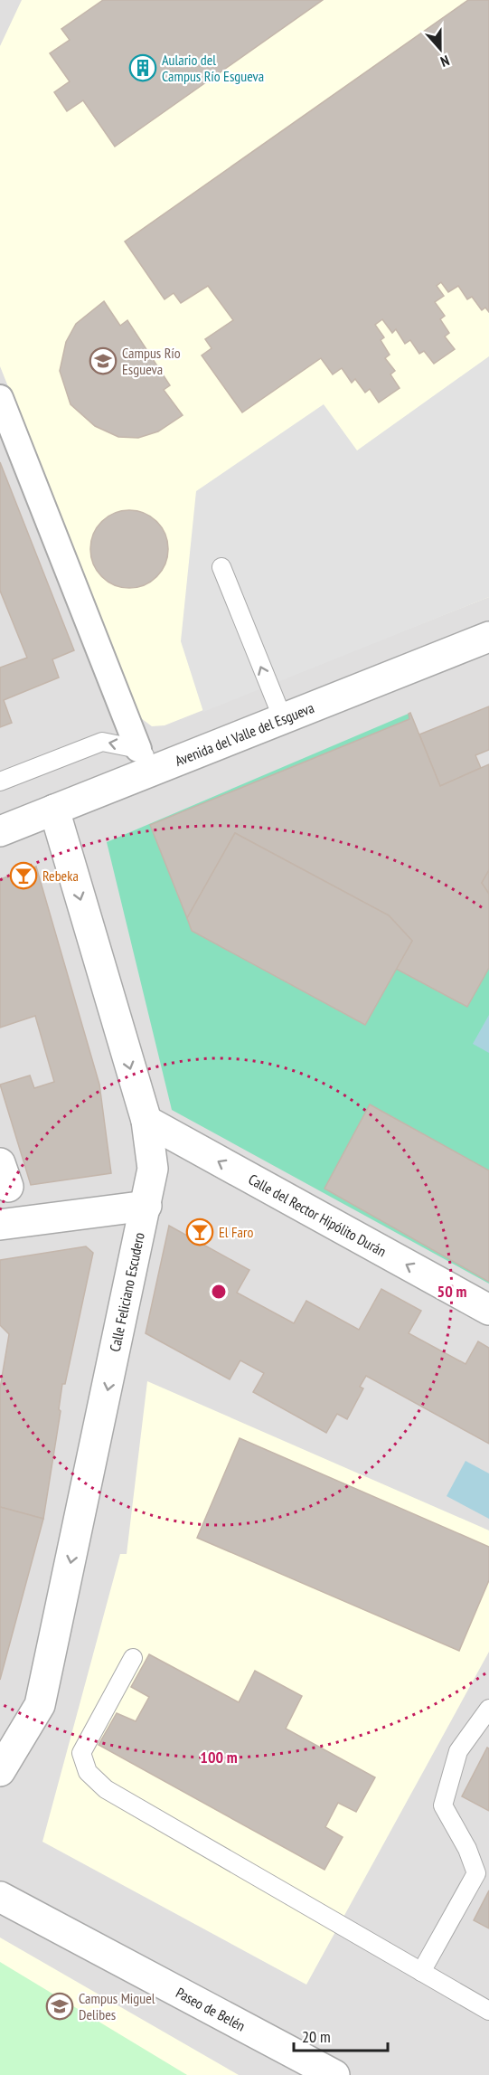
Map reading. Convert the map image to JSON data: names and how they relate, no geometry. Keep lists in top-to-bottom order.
{
  "streets": {
    "street": [
      "Avenida del Valle del Esgueva",
      "Calle del Rector Hipólito Durán",
      "Calle Feliciano Escudero",
      "Paseo de Belén"
    ]
  },
  "crossings": [
    ["Avenida del Valle del Esgueva", "Calle Feliciano Escudero"],
    ["Calle del Rector Hipólito Durán", "Calle Feliciano Escudero"]
  ],
  "one_way": ["Calle del Rector Hipólito Durán", "Calle Feliciano Escudero"],
  "places": {
    "building": ["Aulario del Campus Río Esgueva"],
    "school or university": ["Campus Río Esgueva", "Campus Miguel Delibes"],
    "bar": ["Rebeka", "El Faro"]
  },
  "scale_bar": "20 m",
  "north": "bottom",
  "rings": ["50 m", "100 m"]
}
